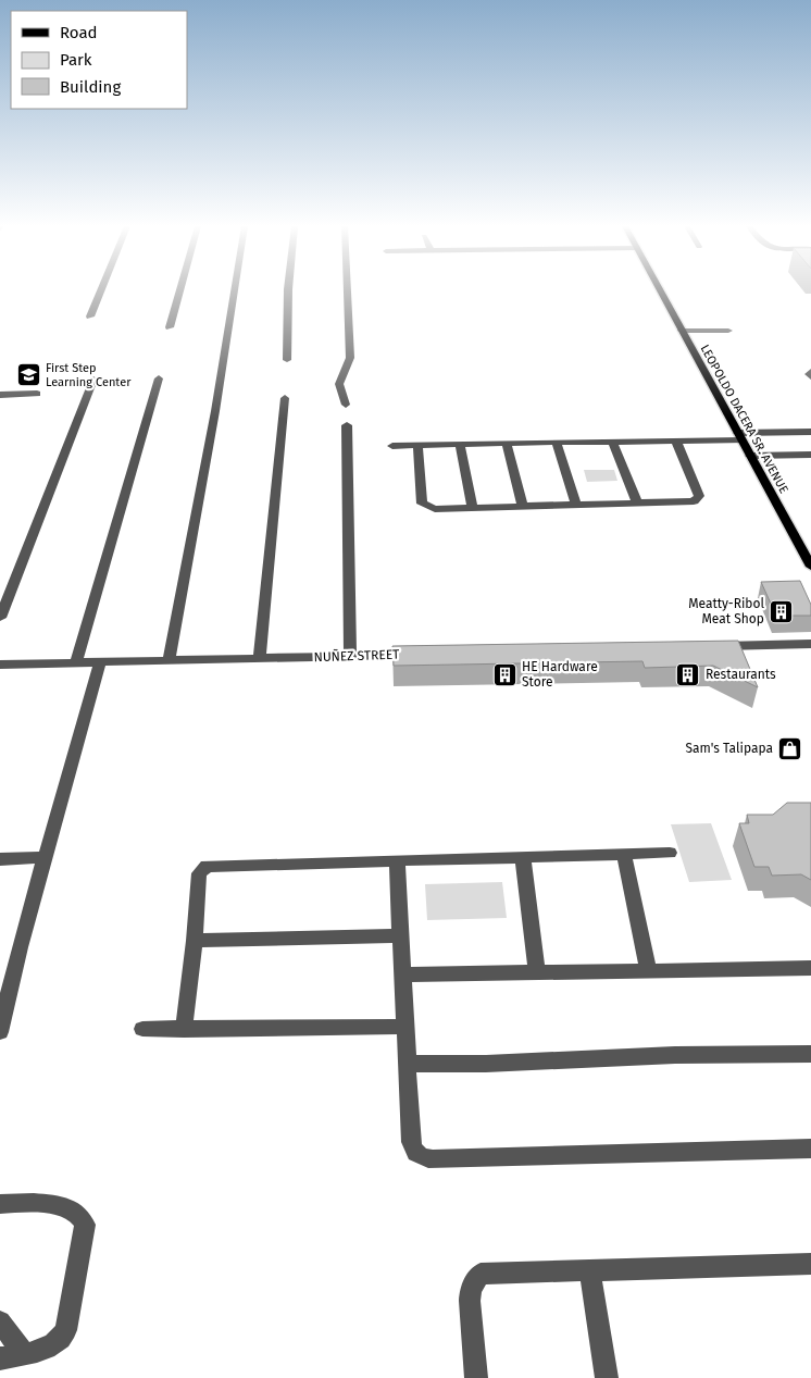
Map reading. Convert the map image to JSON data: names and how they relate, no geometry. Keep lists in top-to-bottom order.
{
  "streets": {
    "main road": ["LEOPOLDO DACERA SR. AVENUE"],
    "street": ["NUÑEZ STREET"]
  },
  "places": {
    "school or university": ["First Step Learning Center"],
    "building": ["Meatty-Ribol Meat Shop", "HE Hardware Store", "Restaurants"],
    "shop": ["Sam's Talipapa"]
  },
  "legend": ["Road", "Park", "Building"]
}
